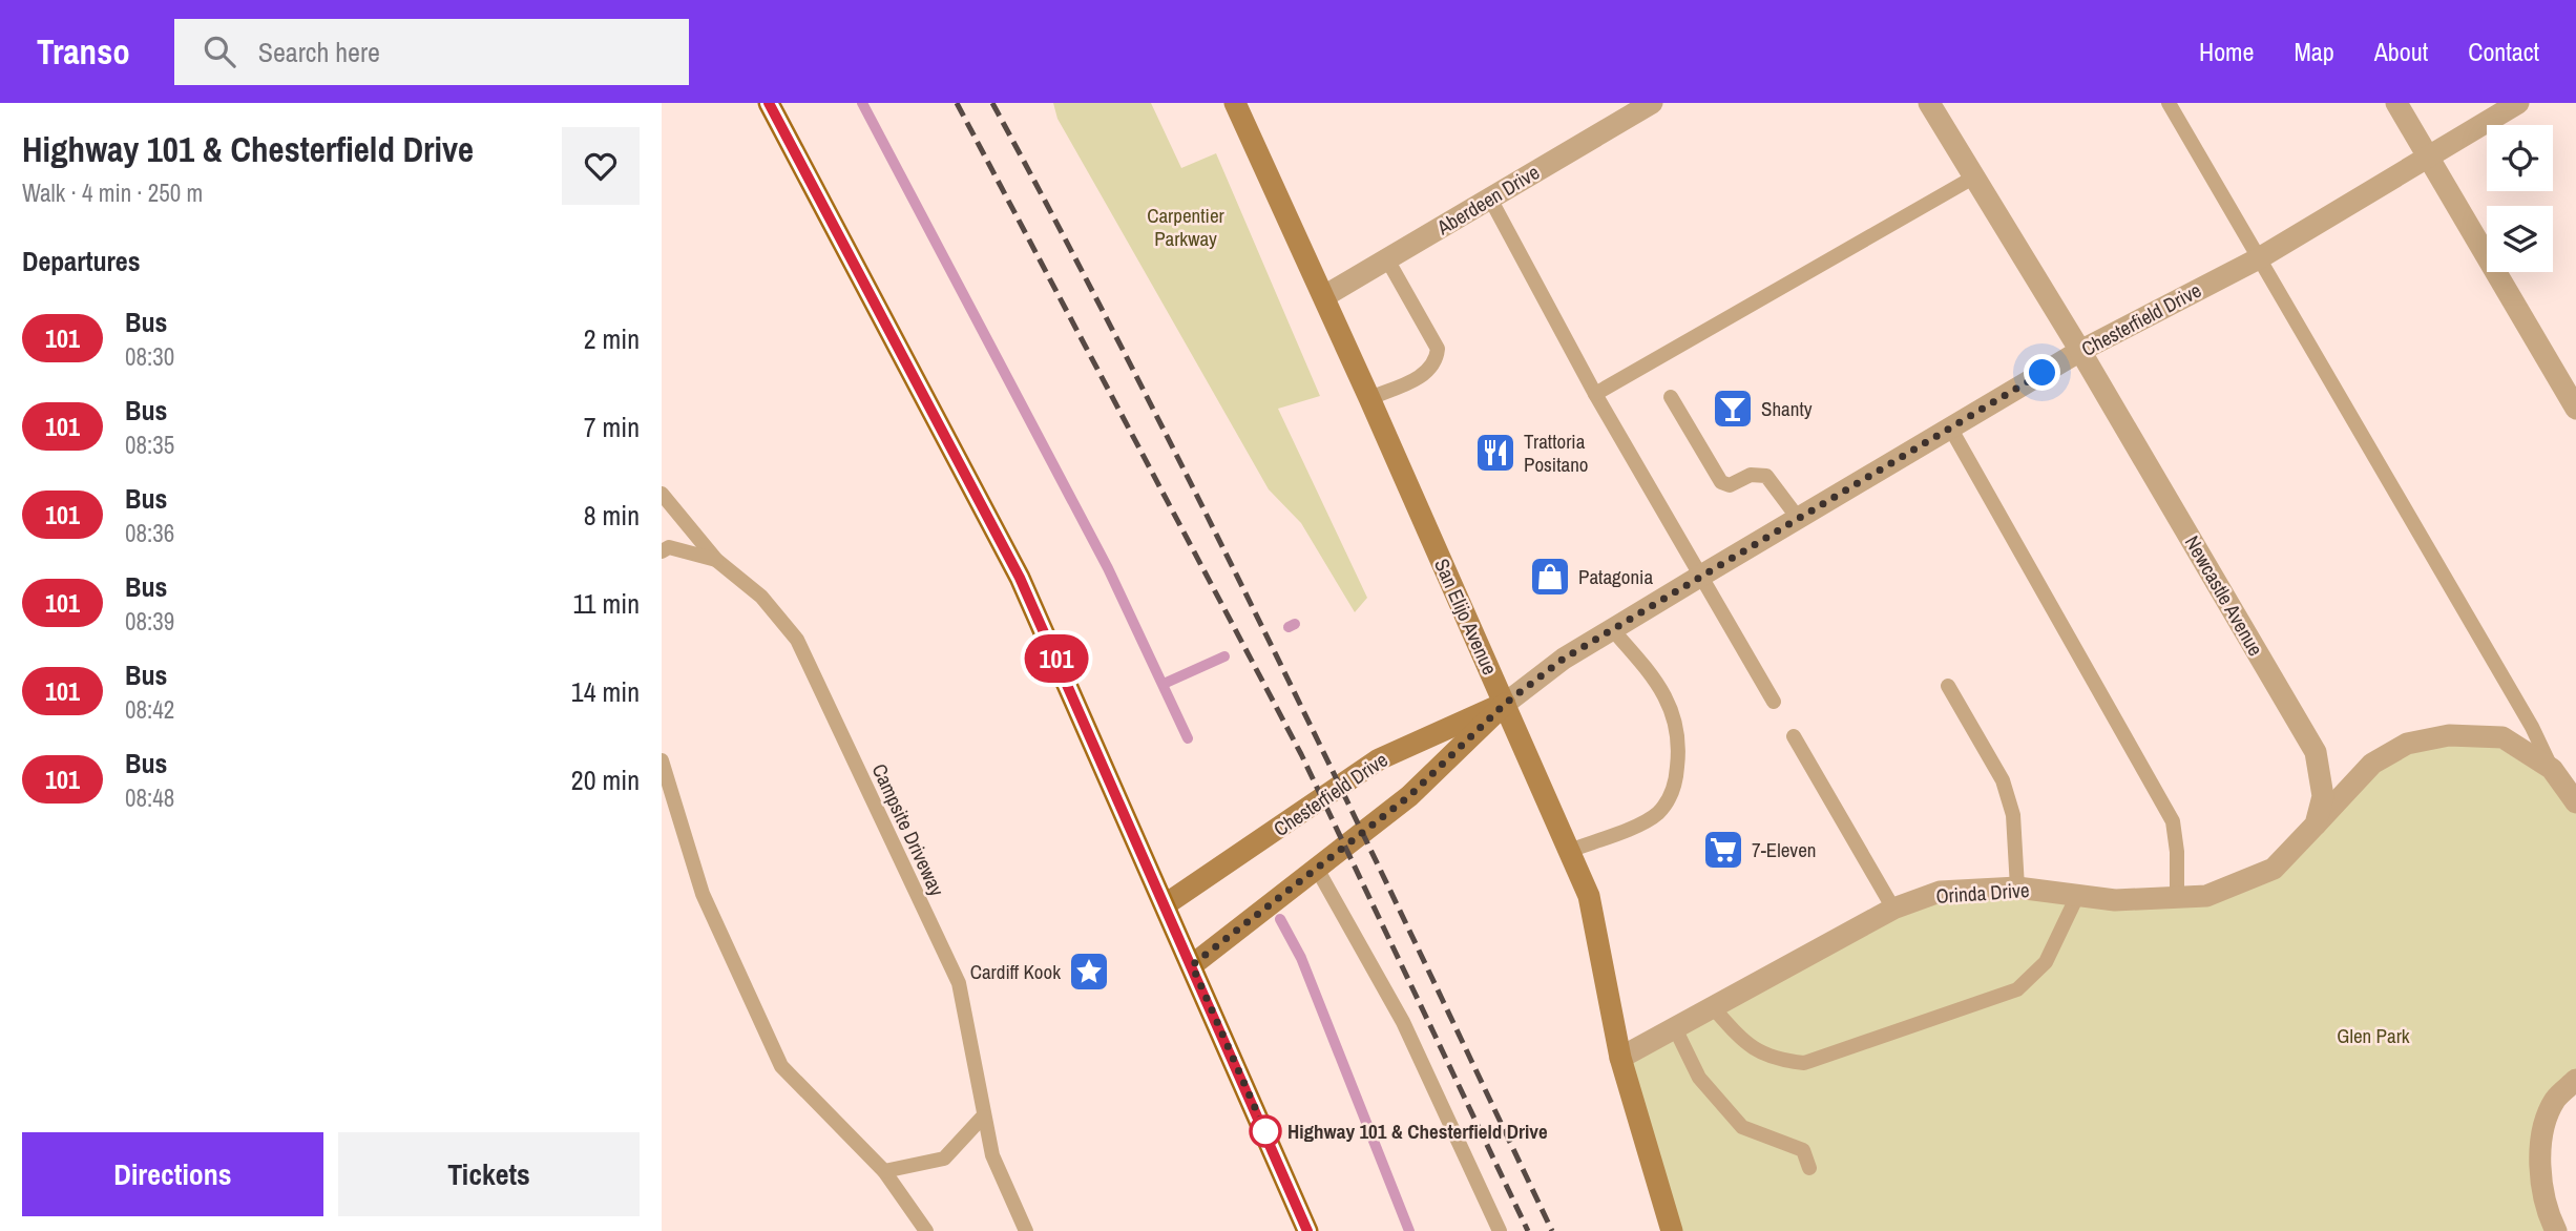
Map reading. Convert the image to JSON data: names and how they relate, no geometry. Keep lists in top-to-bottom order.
{
  "streets": {
    "main road": ["Chesterfield Drive", "San Elijo Avenue"],
    "street": ["Aberdeen Drive", "Newcastle Avenue", "Orinda Drive"],
    "lane": ["Campsite Driveway"]
  },
  "crossings": [
    ["Aberdeen Drive", "San Elijo Avenue"],
    ["Chesterfield Drive", "Newcastle Avenue"],
    ["Chesterfield Drive", "San Elijo Avenue"],
    ["Newcastle Avenue", "Orinda Drive"],
    ["San Elijo Avenue", "Orinda Drive"]
  ],
  "parks": ["Carpentier Parkway", "Glen Park"],
  "places": {
    "bar": ["Shanty"],
    "restaurant": ["Trattoria Positano"],
    "shop": ["Patagonia"],
    "supermarket": ["7-Eleven"],
    "place": ["Cardiff Kook"],
    "other": ["Highway 101 & Chesterfield Drive"]
  },
  "lines": ["bus line 101"],
  "page": {
    "header": "Transo",
    "search": "Search here",
    "nav": [
      "Home",
      "Map",
      "About",
      "Contact"
    ],
    "heading": [
      ["Highway 101 & Chesterfield Drive", "Walk · 4 min · 250 m"],
      "Departures"
    ],
    "on_map": "101",
    "list": [
      {
        "mark": "101",
        "name": "Bus",
        "note": "08:30",
        "value": "2 min"
      },
      {
        "mark": "101",
        "name": "Bus",
        "note": "08:35",
        "value": "7 min"
      },
      {
        "mark": "101",
        "name": "Bus",
        "note": "08:36",
        "value": "8 min"
      },
      {
        "mark": "101",
        "name": "Bus",
        "note": "08:39",
        "value": "11 min"
      },
      {
        "mark": "101",
        "name": "Bus",
        "note": "08:42",
        "value": "14 min"
      },
      {
        "mark": "101",
        "name": "Bus",
        "note": "08:48",
        "value": "20 min"
      }
    ],
    "buttons": ["Directions", "Tickets"]
  }
}
